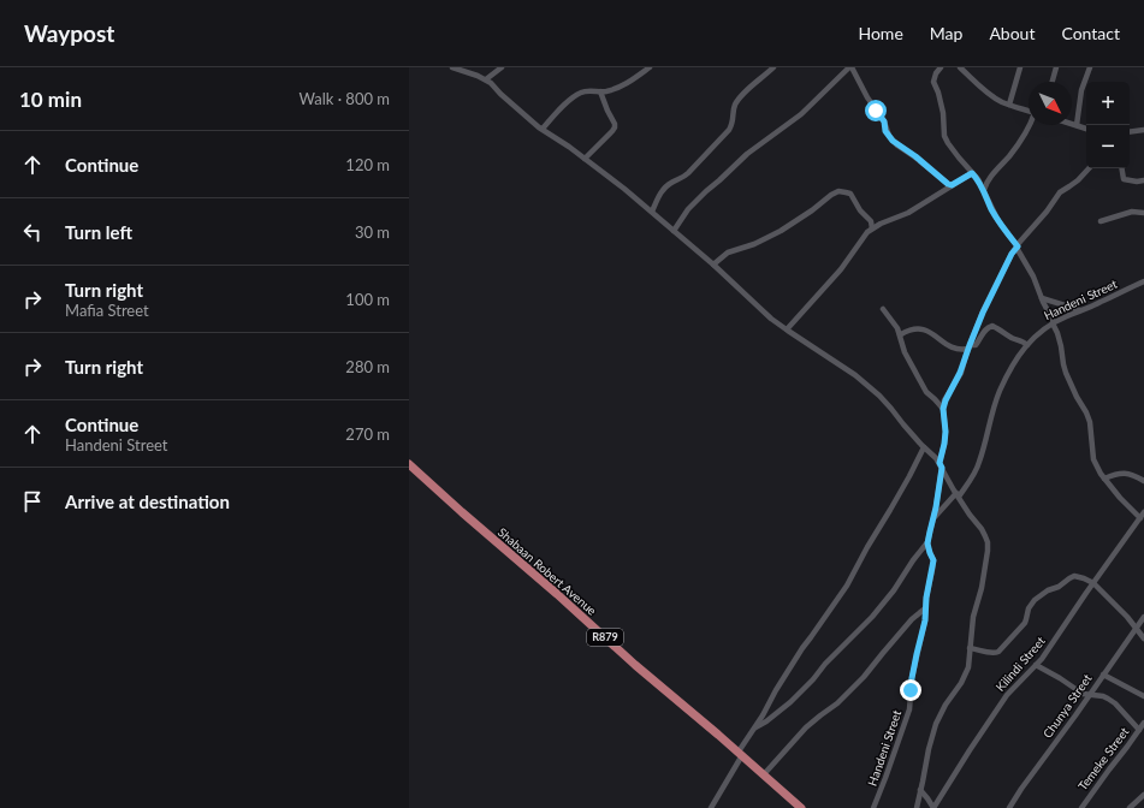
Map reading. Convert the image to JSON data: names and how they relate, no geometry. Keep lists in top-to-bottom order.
{
  "streets": {
    "main road": ["Shabaan Robert Avenue", "R879"],
    "street": [
      "Handeni Street",
      "Kilindi Street",
      "Chunya Street",
      "Temeke Street"
    ]
  },
  "north": "bottom right",
  "page": {
    "header": "Waypost",
    "nav": [
      "Home",
      "Map",
      "About",
      "Contact"
    ],
    "heading": ["10 min", "Walk · 800 m"],
    "map_buttons": ["+", "−"],
    "list": [
      ["Continue", "120 m"],
      ["Turn left", "30 m"],
      ["Turn right", "Mafia Street", "100 m"],
      ["Turn right", "280 m"],
      ["Continue", "Handeni Street", "270 m"],
      "Arrive at destination"
    ]
  }
}
